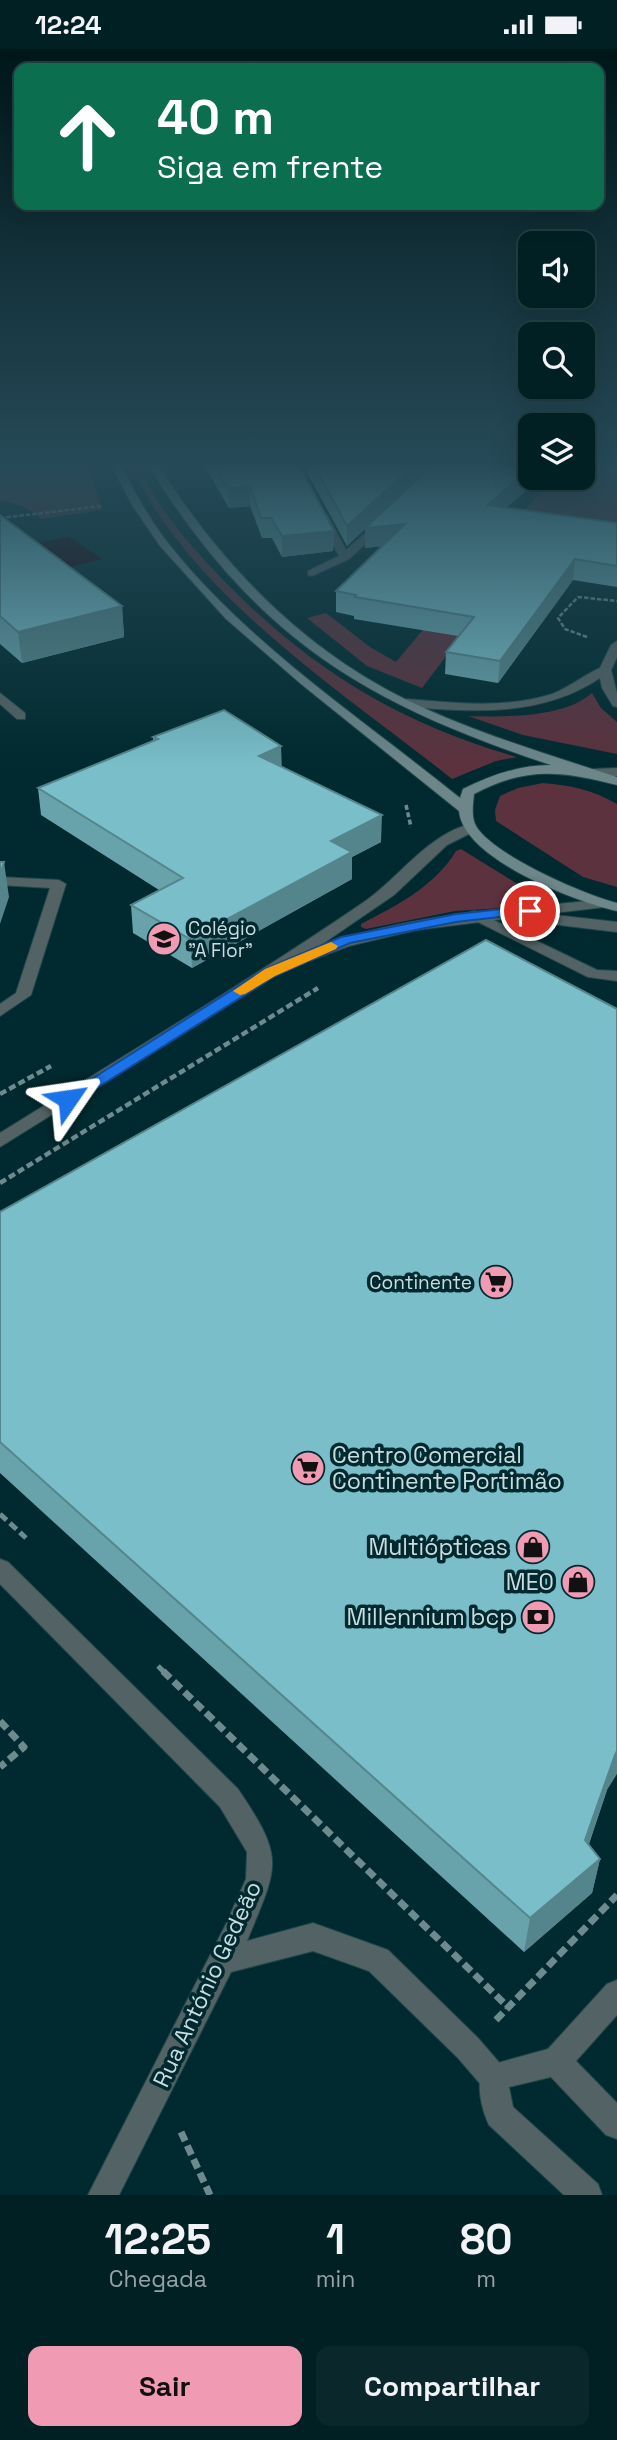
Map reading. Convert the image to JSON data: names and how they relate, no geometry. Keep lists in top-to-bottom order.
{
  "streets": {
    "street": ["Rua António Gedeão"]
  },
  "places": {
    "school or university": ["Colégio \"A Flor\""],
    "supermarket": ["Continente", "Centro Comercial Continente Portimão"],
    "shop": ["Multiópticas", "MEO"],
    "bank": ["Millennium bcp"]
  },
  "page": {
    "status": "12:24",
    "turn": ["40 m", "Siga em frente"],
    "eta": [
      "12:25",
      "Chegada",
      "1",
      "min",
      "80",
      "m"
    ],
    "buttons": ["Sair", "Compartilhar"]
  }
}
